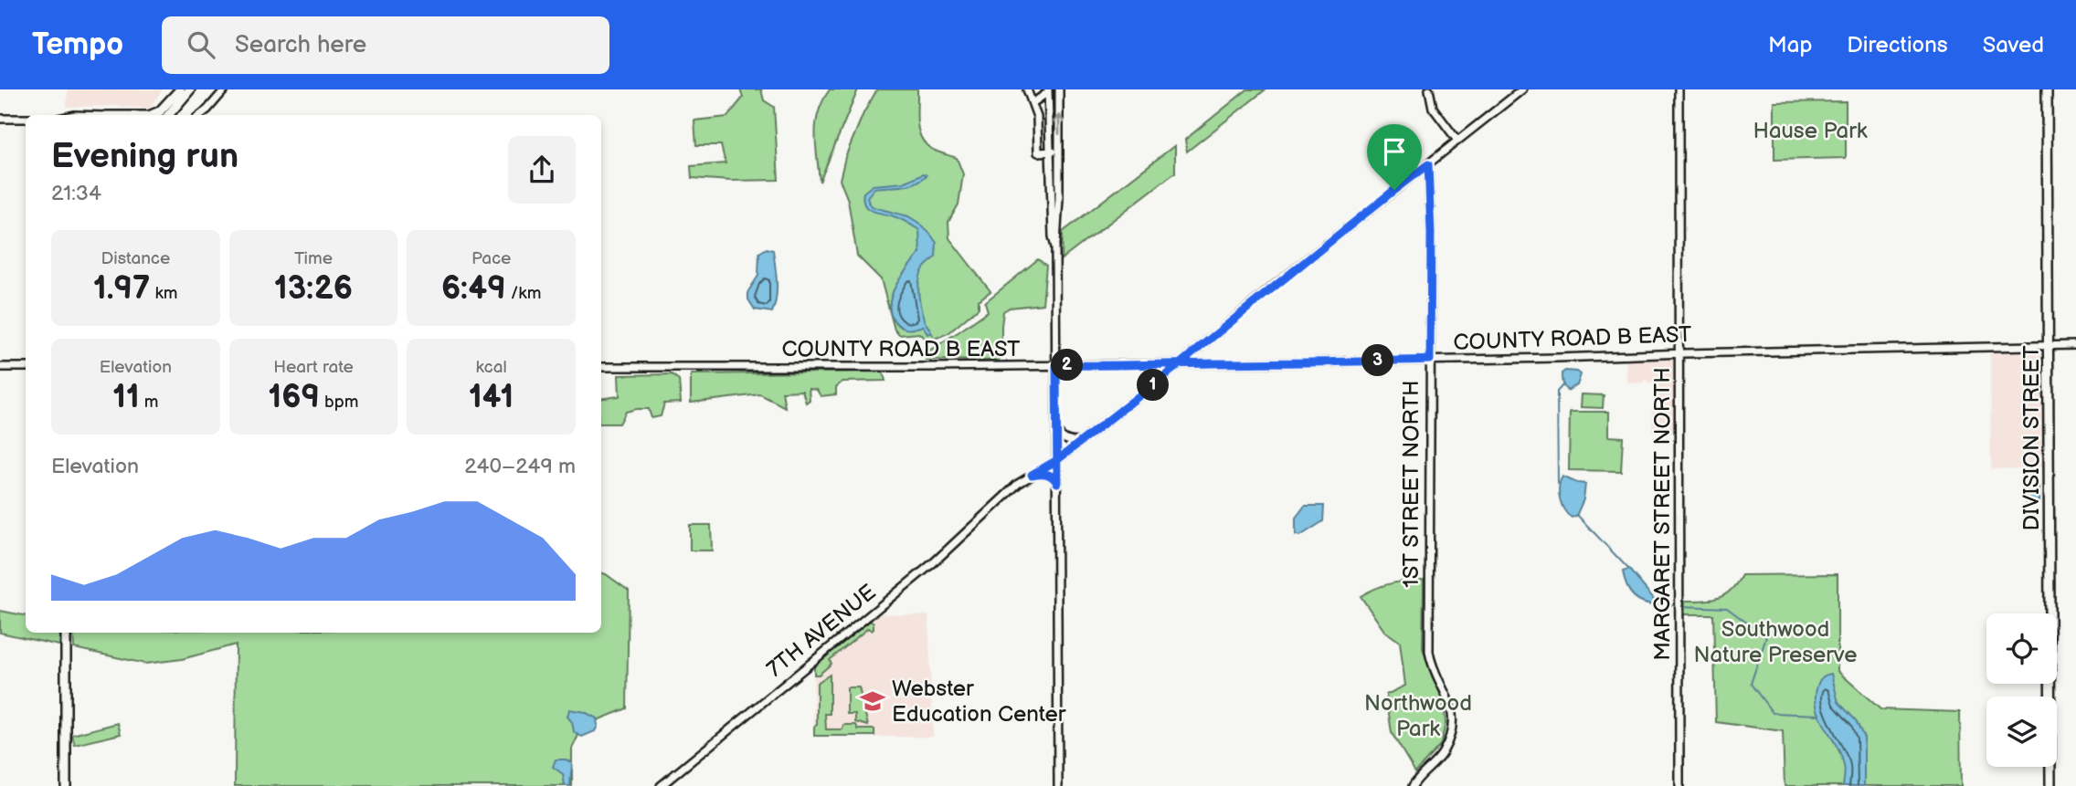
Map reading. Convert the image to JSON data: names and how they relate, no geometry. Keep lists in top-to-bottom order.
{
  "streets": {
    "main road": ["DIVISION STREET"],
    "street": [
      "COUNTY ROAD B EAST",
      "1ST STREET NORTH",
      "MARGARET STREET NORTH",
      "7TH AVENUE"
    ]
  },
  "crossings": [
    ["COUNTY ROAD B EAST", "DIVISION STREET"],
    ["COUNTY ROAD B EAST", "1ST STREET NORTH"],
    ["COUNTY ROAD B EAST", "MARGARET STREET NORTH"],
    ["COUNTY ROAD B EAST", "7TH AVENUE"],
    ["1ST STREET NORTH", "7TH AVENUE"]
  ],
  "parks": ["Hause Park", "Southwood Nature Preserve", "Northwood Park"],
  "places": {
    "school or university": ["Webster Education Center"]
  },
  "page": {
    "header": "Tempo",
    "search": "Search here",
    "nav": ["Map", "Directions", "Saved"],
    "heading": ["Evening run", "21:34"],
    "stats": [
      ["Distance", "1.97 km"],
      ["Time", "13:26"],
      ["Pace", "6:49 /km"],
      ["Elevation", "11 m"],
      ["Heart rate", "169 bpm"],
      ["kcal", "141"]
    ],
    "pins": ["3", "2", "1"],
    "chart": ["Elevation", "240–249 m"]
  }
}
